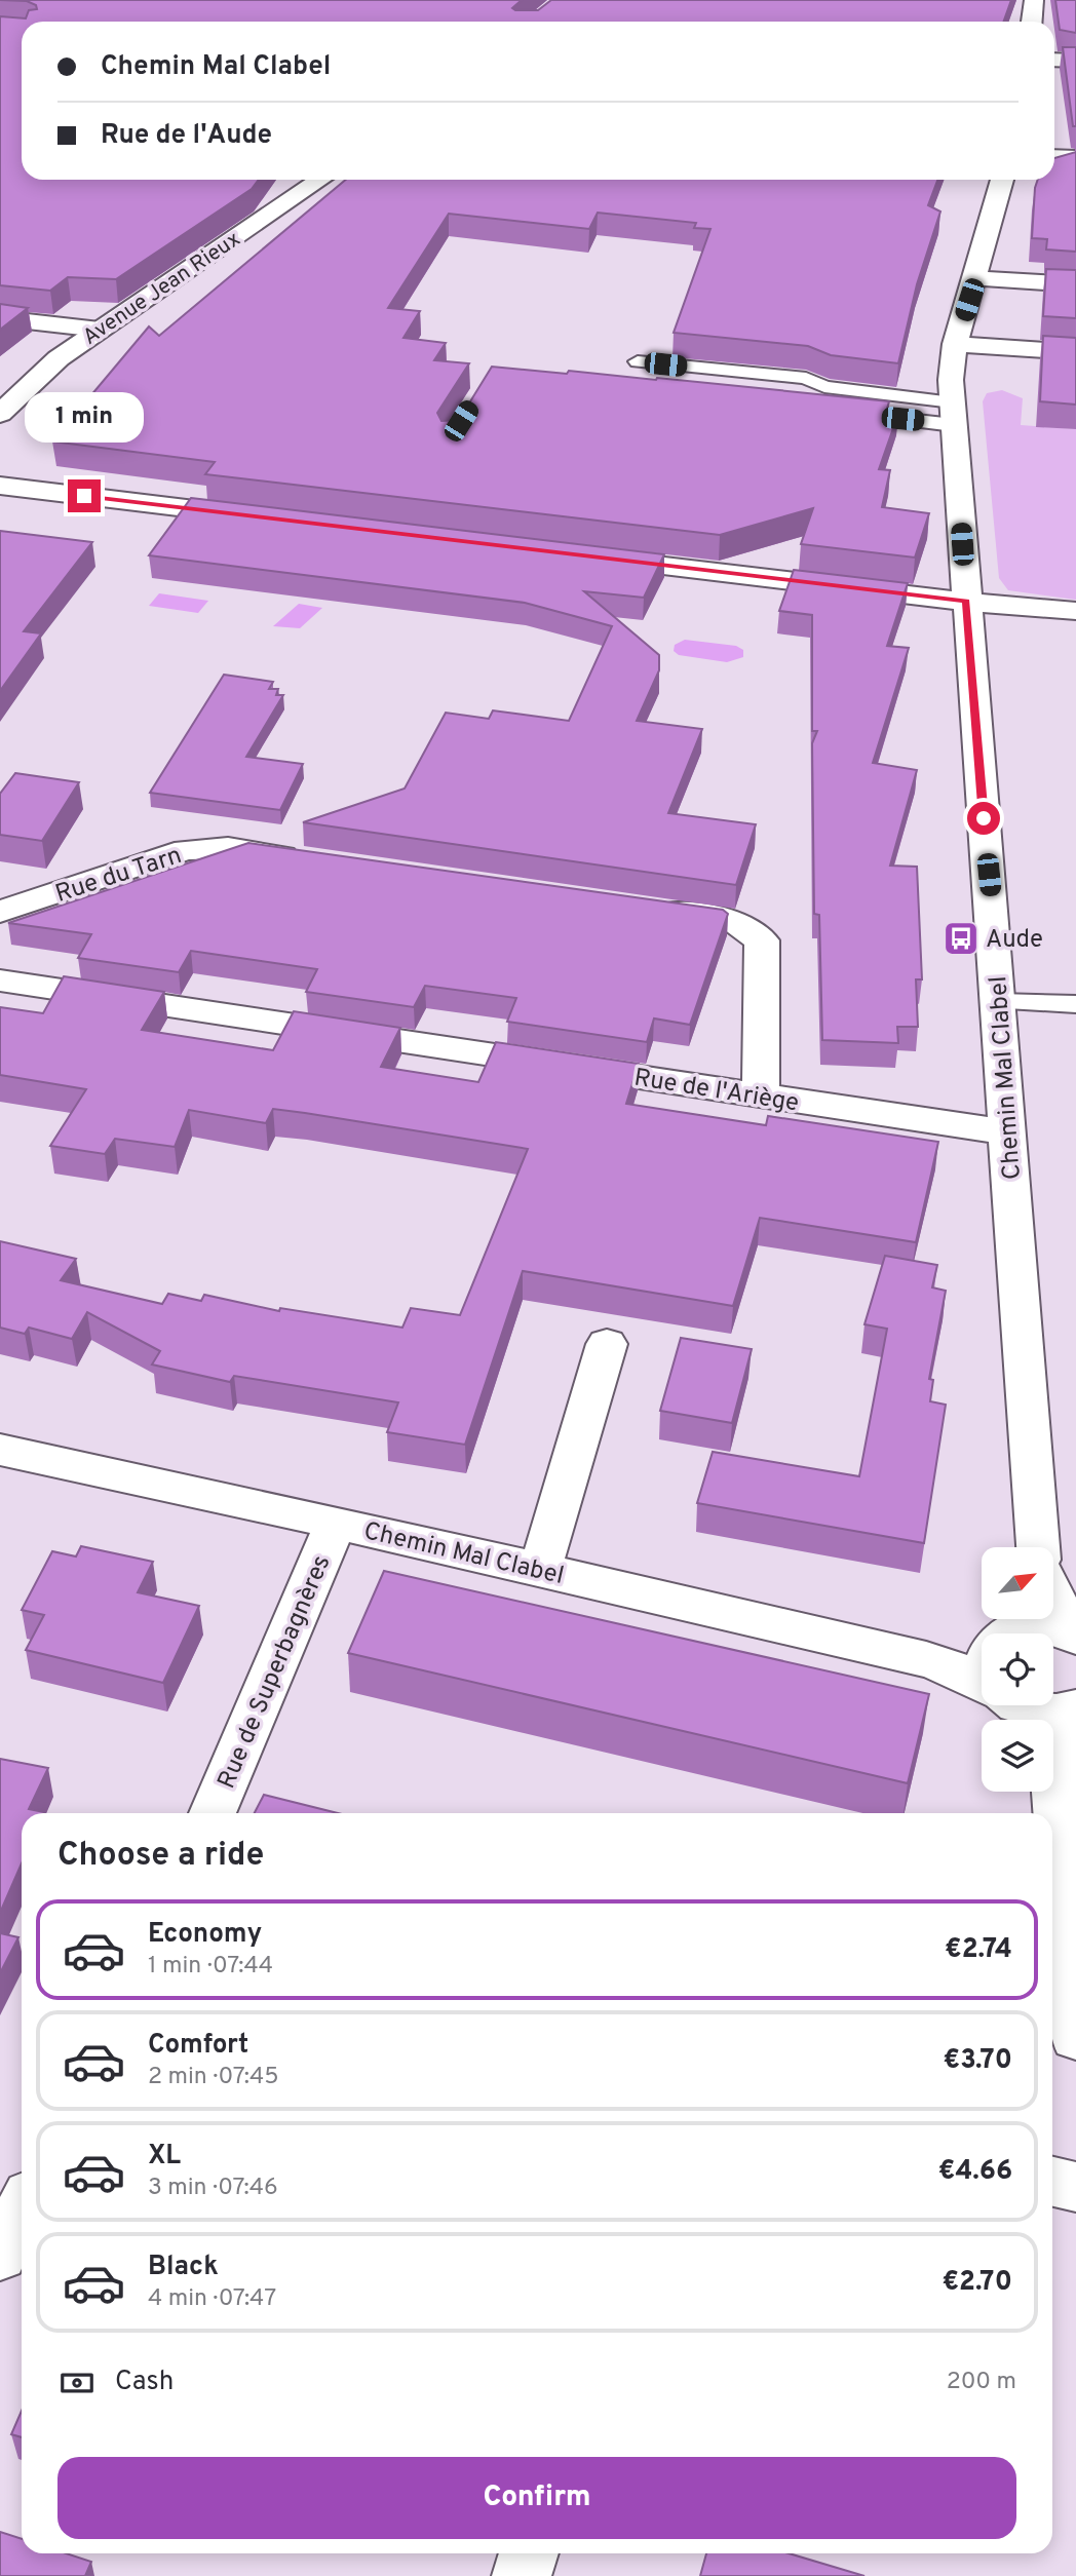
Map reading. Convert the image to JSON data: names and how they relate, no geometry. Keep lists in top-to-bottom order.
{
  "streets": {
    "street": [
      "Avenue Jean Rieux",
      "Rue du Tarn",
      "Chemin Mal Clabel",
      "Rue de l'Ariège",
      "Rue de Superbagnères"
    ]
  },
  "crossings": [
    ["Chemin Mal Clabel", "Rue de l'Ariège"],
    ["Chemin Mal Clabel", "Rue de Superbagnères"]
  ],
  "places": {
    "bus stop": ["Aude"]
  },
  "north": "top right",
  "page": {
    "banner": ["Chemin Mal Clabel", "Rue de l'Aude"],
    "bubble": "1 min",
    "heading": "Choose a ride",
    "list": [
      {
        "name": "Economy",
        "note": "1 min · 07:44",
        "value": "€2.74"
      },
      {
        "name": "Comfort",
        "note": "2 min · 07:45",
        "value": "€3.70"
      },
      {
        "name": "XL",
        "note": "3 min · 07:46",
        "value": "€4.66"
      },
      {
        "name": "Black",
        "note": "4 min · 07:47",
        "value": "€2.70"
      }
    ],
    "pay": ["Cash", "200 m"],
    "buttons": "Confirm"
  }
}
